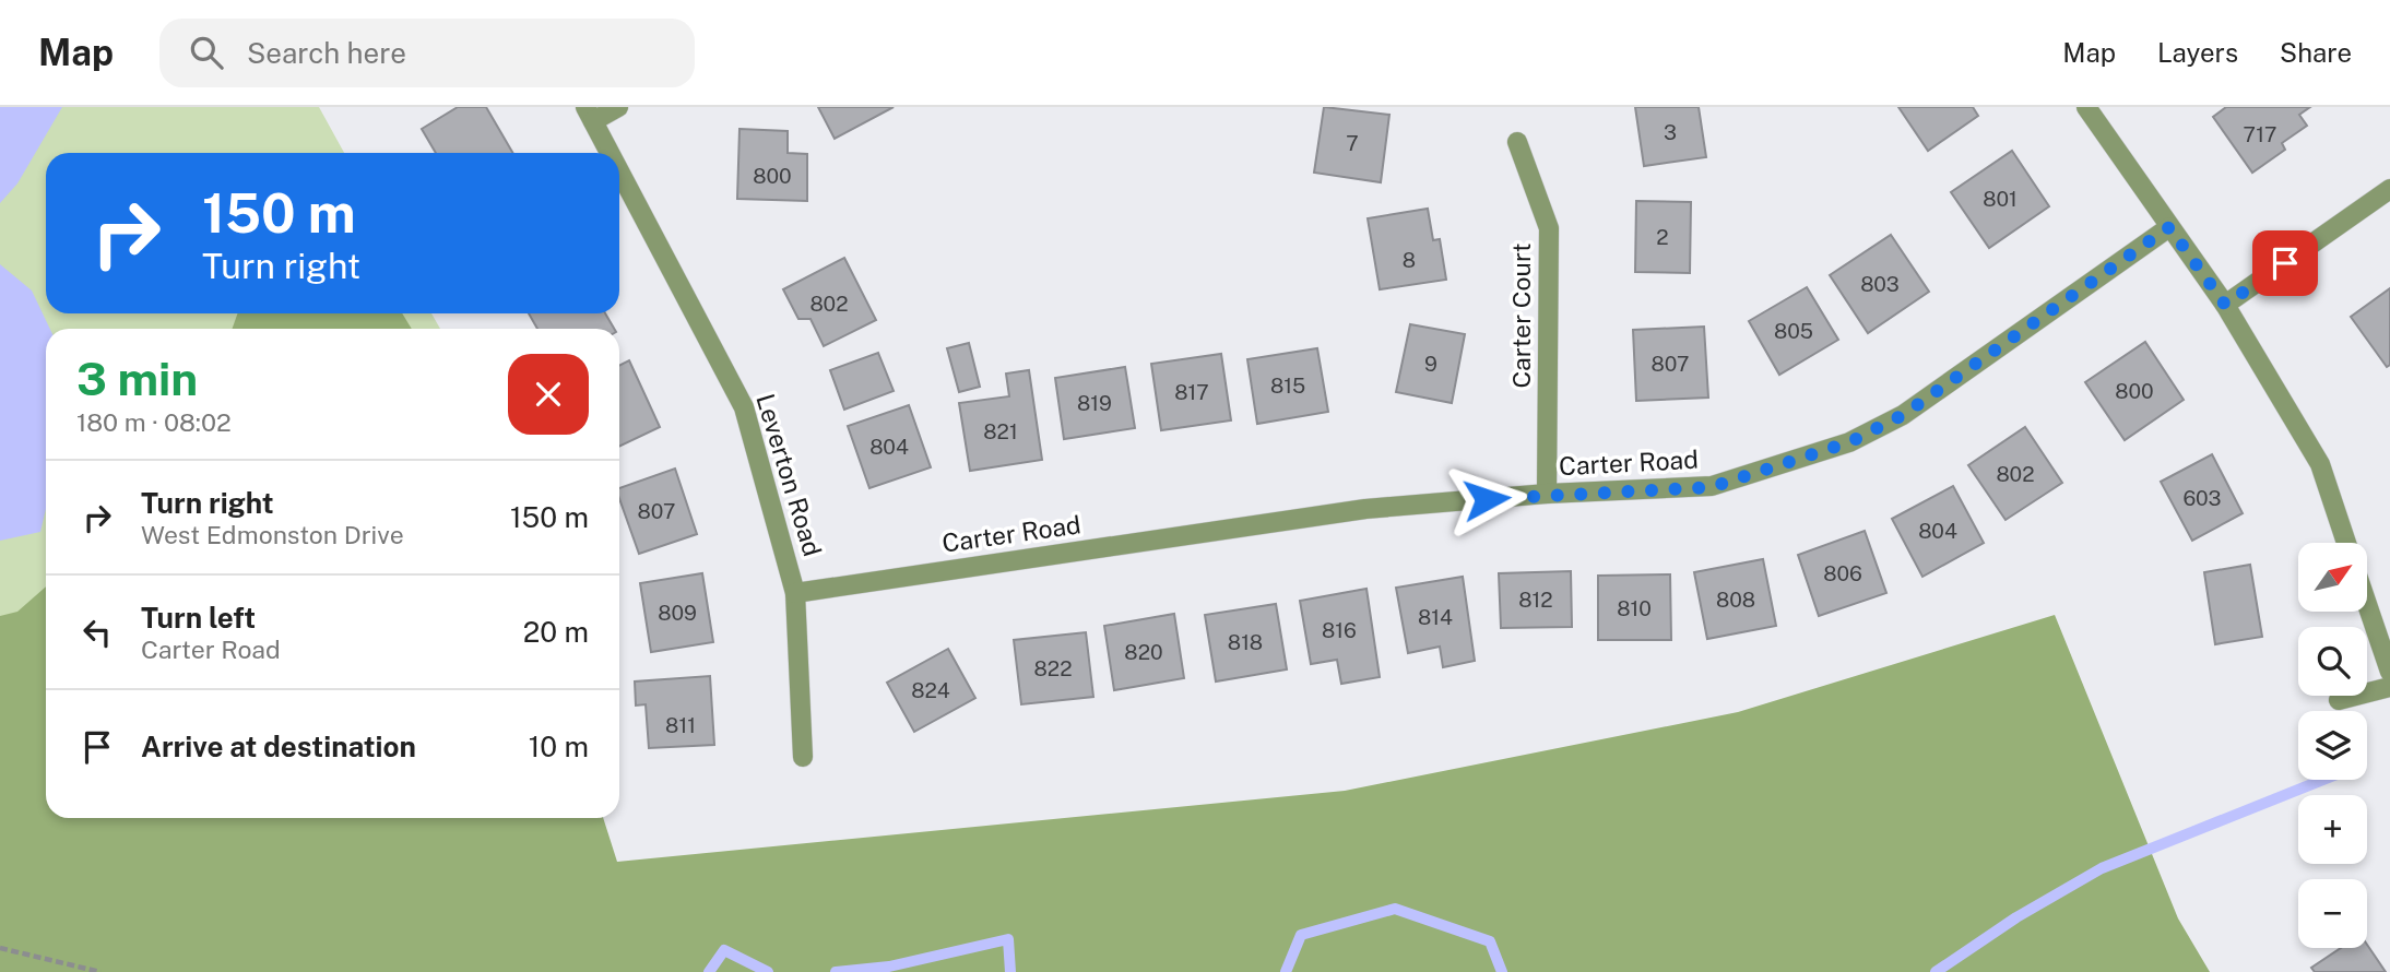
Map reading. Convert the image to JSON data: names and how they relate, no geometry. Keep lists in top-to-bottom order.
{
  "streets": {
    "street": ["Carter Court", "Carter Road", "Leverton Road"]
  },
  "crossings": [
    ["Carter Court", "Carter Road"],
    ["Carter Road", "Leverton Road"]
  ],
  "house_numbers": [
    "3",
    "717",
    "7",
    "800",
    "801",
    "2",
    "8",
    "803",
    "802",
    "805",
    "9",
    "807",
    "815",
    "800",
    "817",
    "819",
    "821",
    "804",
    "802",
    "603",
    "807",
    "804",
    "806",
    "812",
    "808",
    "810",
    "809",
    "814",
    "816",
    "818",
    "820",
    "822",
    "824",
    "811"
  ],
  "north": "top right",
  "page": {
    "header": "Map",
    "search": "Search here",
    "nav": ["Map", "Layers", "Share"],
    "turn": ["150 m", "Turn right"],
    "heading": ["3 min", "180 m · 08:02"],
    "list": [
      {
        "name": "Turn right",
        "note": "West Edmonston Drive",
        "value": "150 m"
      },
      {
        "name": "Turn left",
        "note": "Carter Road",
        "value": "20 m"
      },
      {
        "name": "Arrive at destination",
        "value": "10 m"
      }
    ],
    "map_buttons": ["+", "−"]
  }
}
